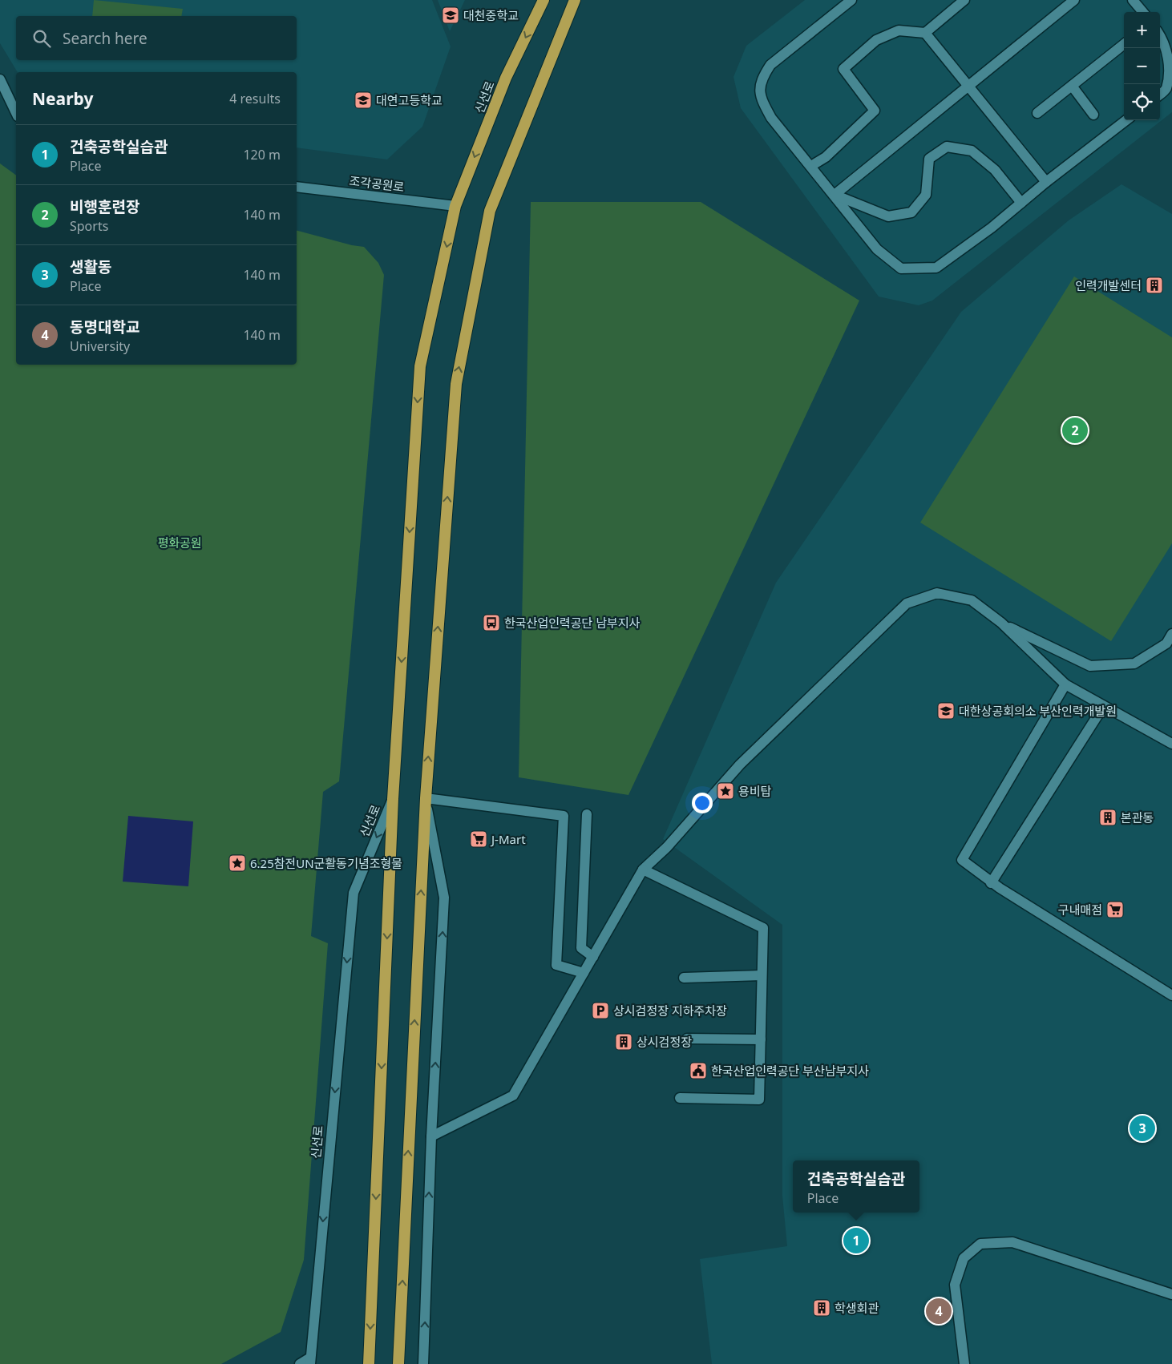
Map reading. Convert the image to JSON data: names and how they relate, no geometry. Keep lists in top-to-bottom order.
{
  "streets": {
    "highway": ["신선로"],
    "main road": ["조각공원로"]
  },
  "crossings": [
    ["신선로", "조각공원로"]
  ],
  "parks": ["평화공원"],
  "places": {
    "school or university": ["대천중학교", "대연고등학교", "대한상공회의소 부산인력개발원"],
    "building": [
      "인력개발센터",
      "본관동",
      "상시검정장",
      "학생회관"
    ],
    "bus stop": ["한국산업인력공단 남부지사"],
    "place": ["용비탑", "6.25참전UN군활동기념조형물"],
    "supermarket": ["J-Mart", "구내매점"],
    "parking": ["상시검정장 지하주차장"],
    "public building": ["한국산업인력공단 부산남부지사"]
  },
  "page": {
    "map_buttons": ["+", "−"],
    "search": "Search here",
    "heading": ["Nearby", "4 results"],
    "list": [
      {
        "mark": "1",
        "name": "건축공학실습관",
        "note": "Place",
        "value": "120 m"
      },
      {
        "mark": "2",
        "name": "비행훈련장",
        "note": "Sports",
        "value": "140 m"
      },
      {
        "mark": "3",
        "name": "생활동",
        "note": "Place",
        "value": "140 m"
      },
      {
        "mark": "4",
        "name": "동명대학교",
        "note": "University",
        "value": "140 m"
      }
    ],
    "pins": [
      "2",
      "3",
      "1",
      "4"
    ],
    "popup": ["건축공학실습관", "Place"]
  }
}
